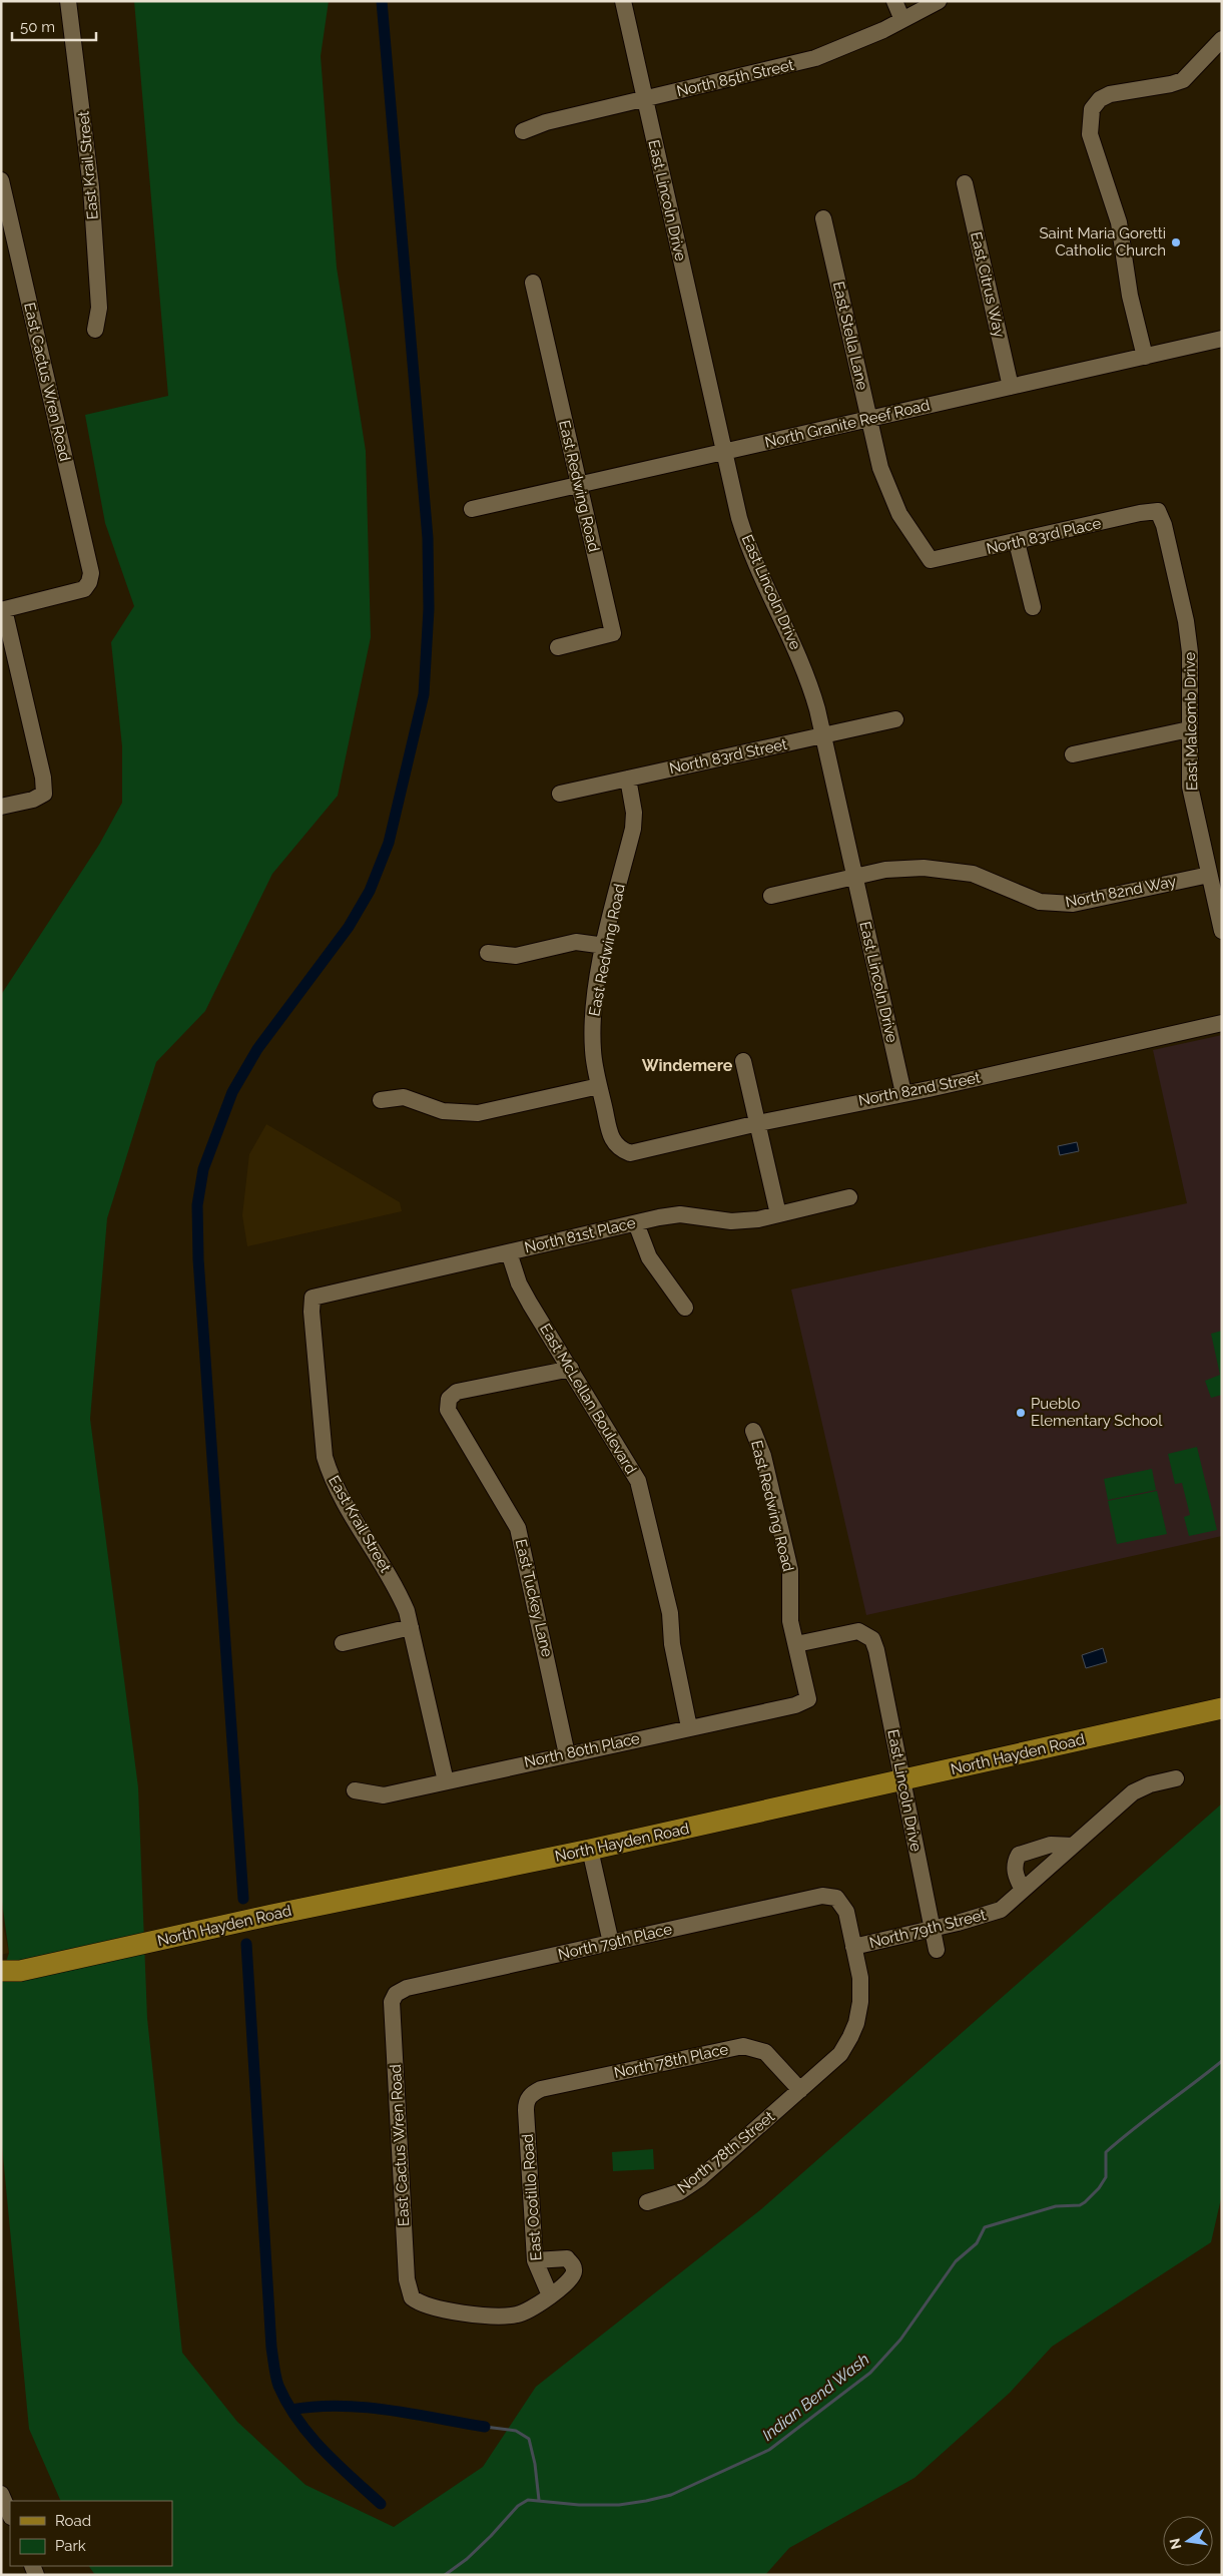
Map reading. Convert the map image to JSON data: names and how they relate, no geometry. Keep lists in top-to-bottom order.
{
  "streets": {
    "main road": ["North Hayden Road"],
    "street": [
      "North 85th Street",
      "East Krail Street",
      "East Lincoln Drive",
      "East Citrus Way",
      "East Stella Lane",
      "East Cactus Wren Road",
      "North Granite Reef Road",
      "East Redwing Road",
      "North 83rd Place",
      "East Malcomb Drive",
      "North 83rd Street",
      "North 82nd Way",
      "North 82nd Street",
      "North 81st Place",
      "East McLellan Boulevard",
      "East Tuckey Lane",
      "North 80th Place",
      "North 79th Street",
      "North 79th Place",
      "North 78th Place",
      "North 78th Street",
      "East Ocotillo Road"
    ]
  },
  "crossings": [
    ["North 85th Street", "East Lincoln Drive"],
    ["East Krail Street", "North 81st Place"],
    ["East Krail Street", "North 80th Place"],
    ["East Lincoln Drive", "North Granite Reef Road"],
    ["East Lincoln Drive", "East Redwing Road"],
    ["East Lincoln Drive", "North 83rd Street"],
    ["East Lincoln Drive", "North 82nd Way"],
    ["East Lincoln Drive", "North 82nd Street"],
    ["East Lincoln Drive", "North Hayden Road"],
    ["East Lincoln Drive", "North 79th Street"],
    ["East Citrus Way", "North Granite Reef Road"],
    ["East Stella Lane", "North Granite Reef Road"],
    ["East Stella Lane", "North 83rd Place"],
    ["East Cactus Wren Road", "North 79th Place"],
    ["East Cactus Wren Road", "East Ocotillo Road"],
    ["North Granite Reef Road", "East Redwing Road"],
    ["East Redwing Road", "North 83rd Street"],
    ["East Redwing Road", "North 82nd Street"],
    ["East Redwing Road", "North 80th Place"],
    ["North 83rd Place", "East Malcomb Drive"],
    ["East Malcomb Drive", "North 82nd Way"],
    ["North 81st Place", "East McLellan Boulevard"],
    ["East McLellan Boulevard", "East Tuckey Lane"],
    ["East McLellan Boulevard", "North 80th Place"],
    ["East Tuckey Lane", "North 80th Place"],
    ["North 79th Street", "North 78th Street"],
    ["North 79th Place", "North 78th Street"],
    ["North 78th Place", "North 78th Street"],
    ["North 78th Place", "East Ocotillo Road"]
  ],
  "districts": ["Windemere"],
  "water": ["Indian Bend Wash"],
  "places": ["Saint Maria Goretti Catholic Church", "Pueblo Elementary School"],
  "legend": ["Road", "Park"],
  "scale_bar": "50 m",
  "north": "left"
}
